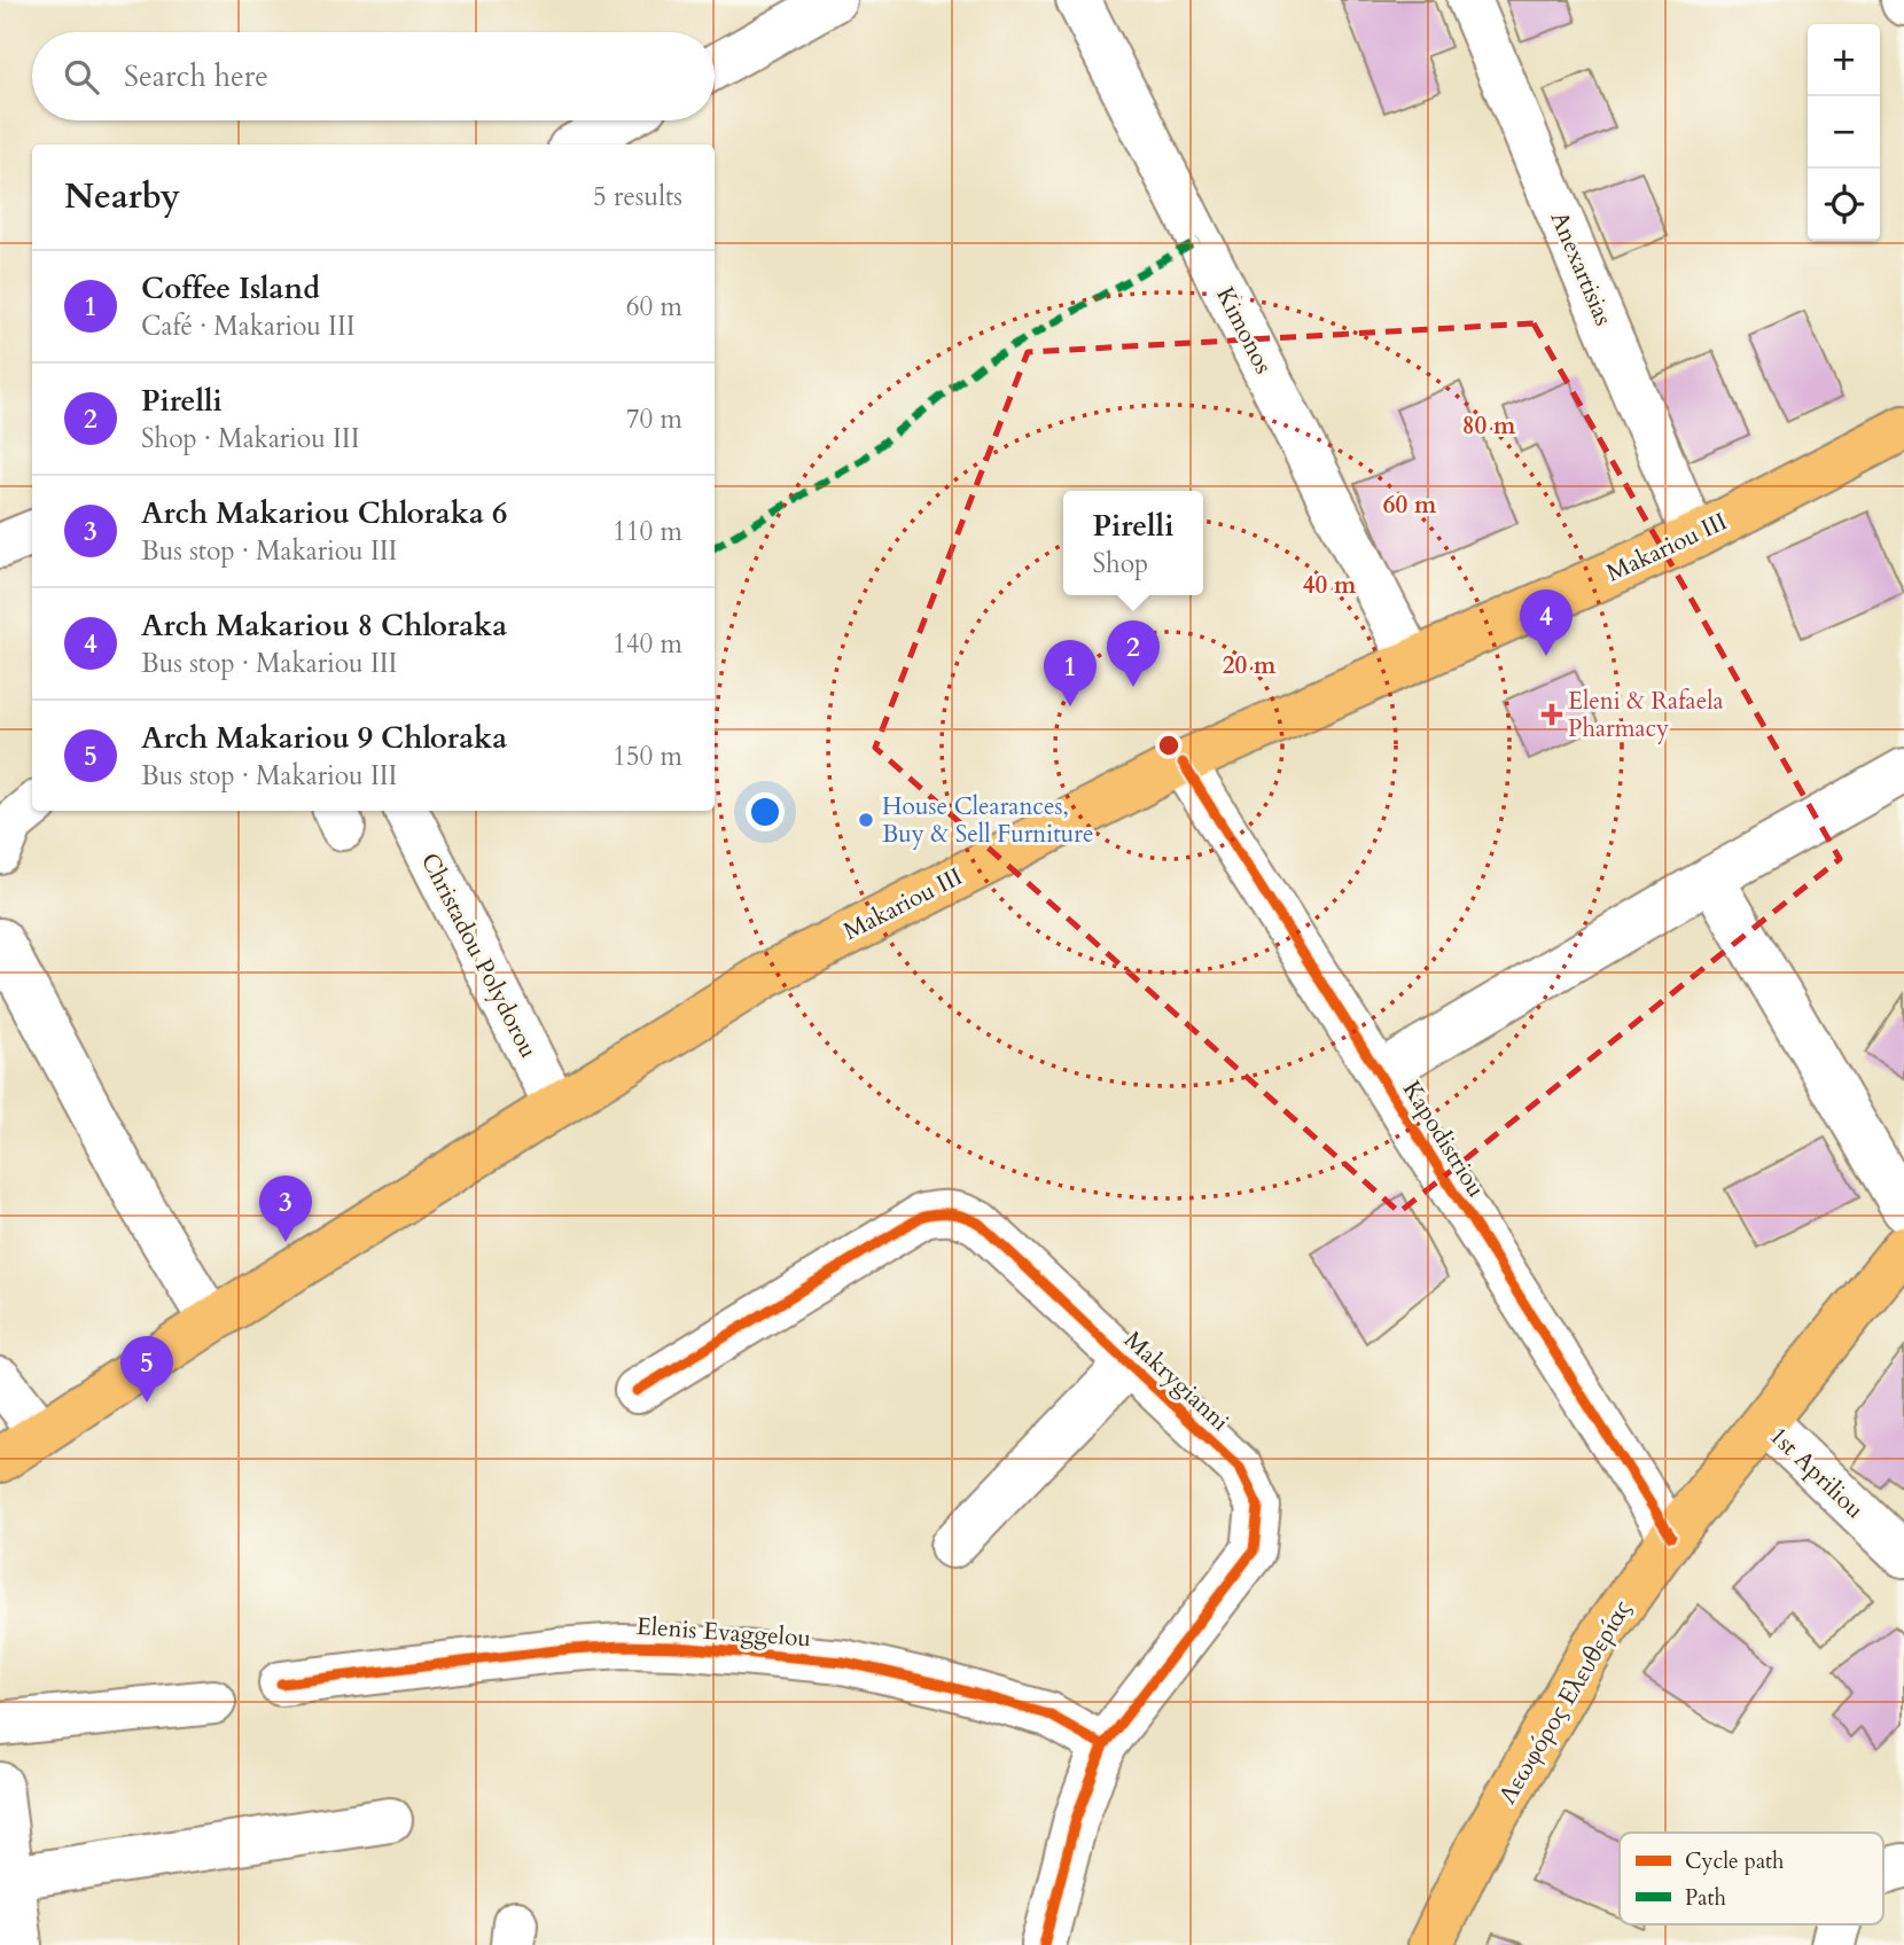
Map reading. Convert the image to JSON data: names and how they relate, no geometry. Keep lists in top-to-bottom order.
{
  "streets": {
    "main road": ["Makariou III", "Λεωφόρος Ελευθερίας"],
    "street": [
      "Anexartisias",
      "Kimonos",
      "Christadou Polydorou",
      "Kapodistriou",
      "Makrygianni",
      "1st Apriliou",
      "Elenis Evaggelou"
    ]
  },
  "crossings": [
    ["Anexartisias", "Makariou III"],
    ["Kimonos", "Makariou III"],
    ["Makariou III", "Christadou Polydorou"],
    ["Makariou III", "Kapodistriou"],
    ["Kapodistriou", "Λεωφόρος Ελευθερίας"],
    ["Makrygianni", "Elenis Evaggelou"],
    ["1st Apriliou", "Λεωφόρος Ελευθερίας"]
  ],
  "places": {
    "health": ["Eleni & Rafaela Pharmacy"],
    "other": ["House Clearances, Buy & Sell Furniture"]
  },
  "legend": ["Cycle path", "Path"],
  "page": {
    "map_buttons": ["+", "−"],
    "search": "Search here",
    "heading": ["Nearby", "5 results"],
    "list": [
      {
        "mark": "1",
        "name": "Coffee Island",
        "note": "Café · Makariou III",
        "value": "60 m"
      },
      {
        "mark": "2",
        "name": "Pirelli",
        "note": "Shop · Makariou III",
        "value": "70 m"
      },
      {
        "mark": "3",
        "name": "Arch Makariou Chloraka 6",
        "note": "Bus stop · Makariou III",
        "value": "110 m"
      },
      {
        "mark": "4",
        "name": "Arch Makariou 8 Chloraka",
        "note": "Bus stop · Makariou III",
        "value": "140 m"
      },
      {
        "mark": "5",
        "name": "Arch Makariou 9 Chloraka",
        "note": "Bus stop · Makariou III",
        "value": "150 m"
      }
    ],
    "popup": ["Pirelli", "Shop"],
    "pins": [
      "4",
      "2",
      "1",
      "3",
      "5"
    ]
  },
  "rings": [
    "80 m",
    "60 m",
    "40 m",
    "20 m"
  ]
}
